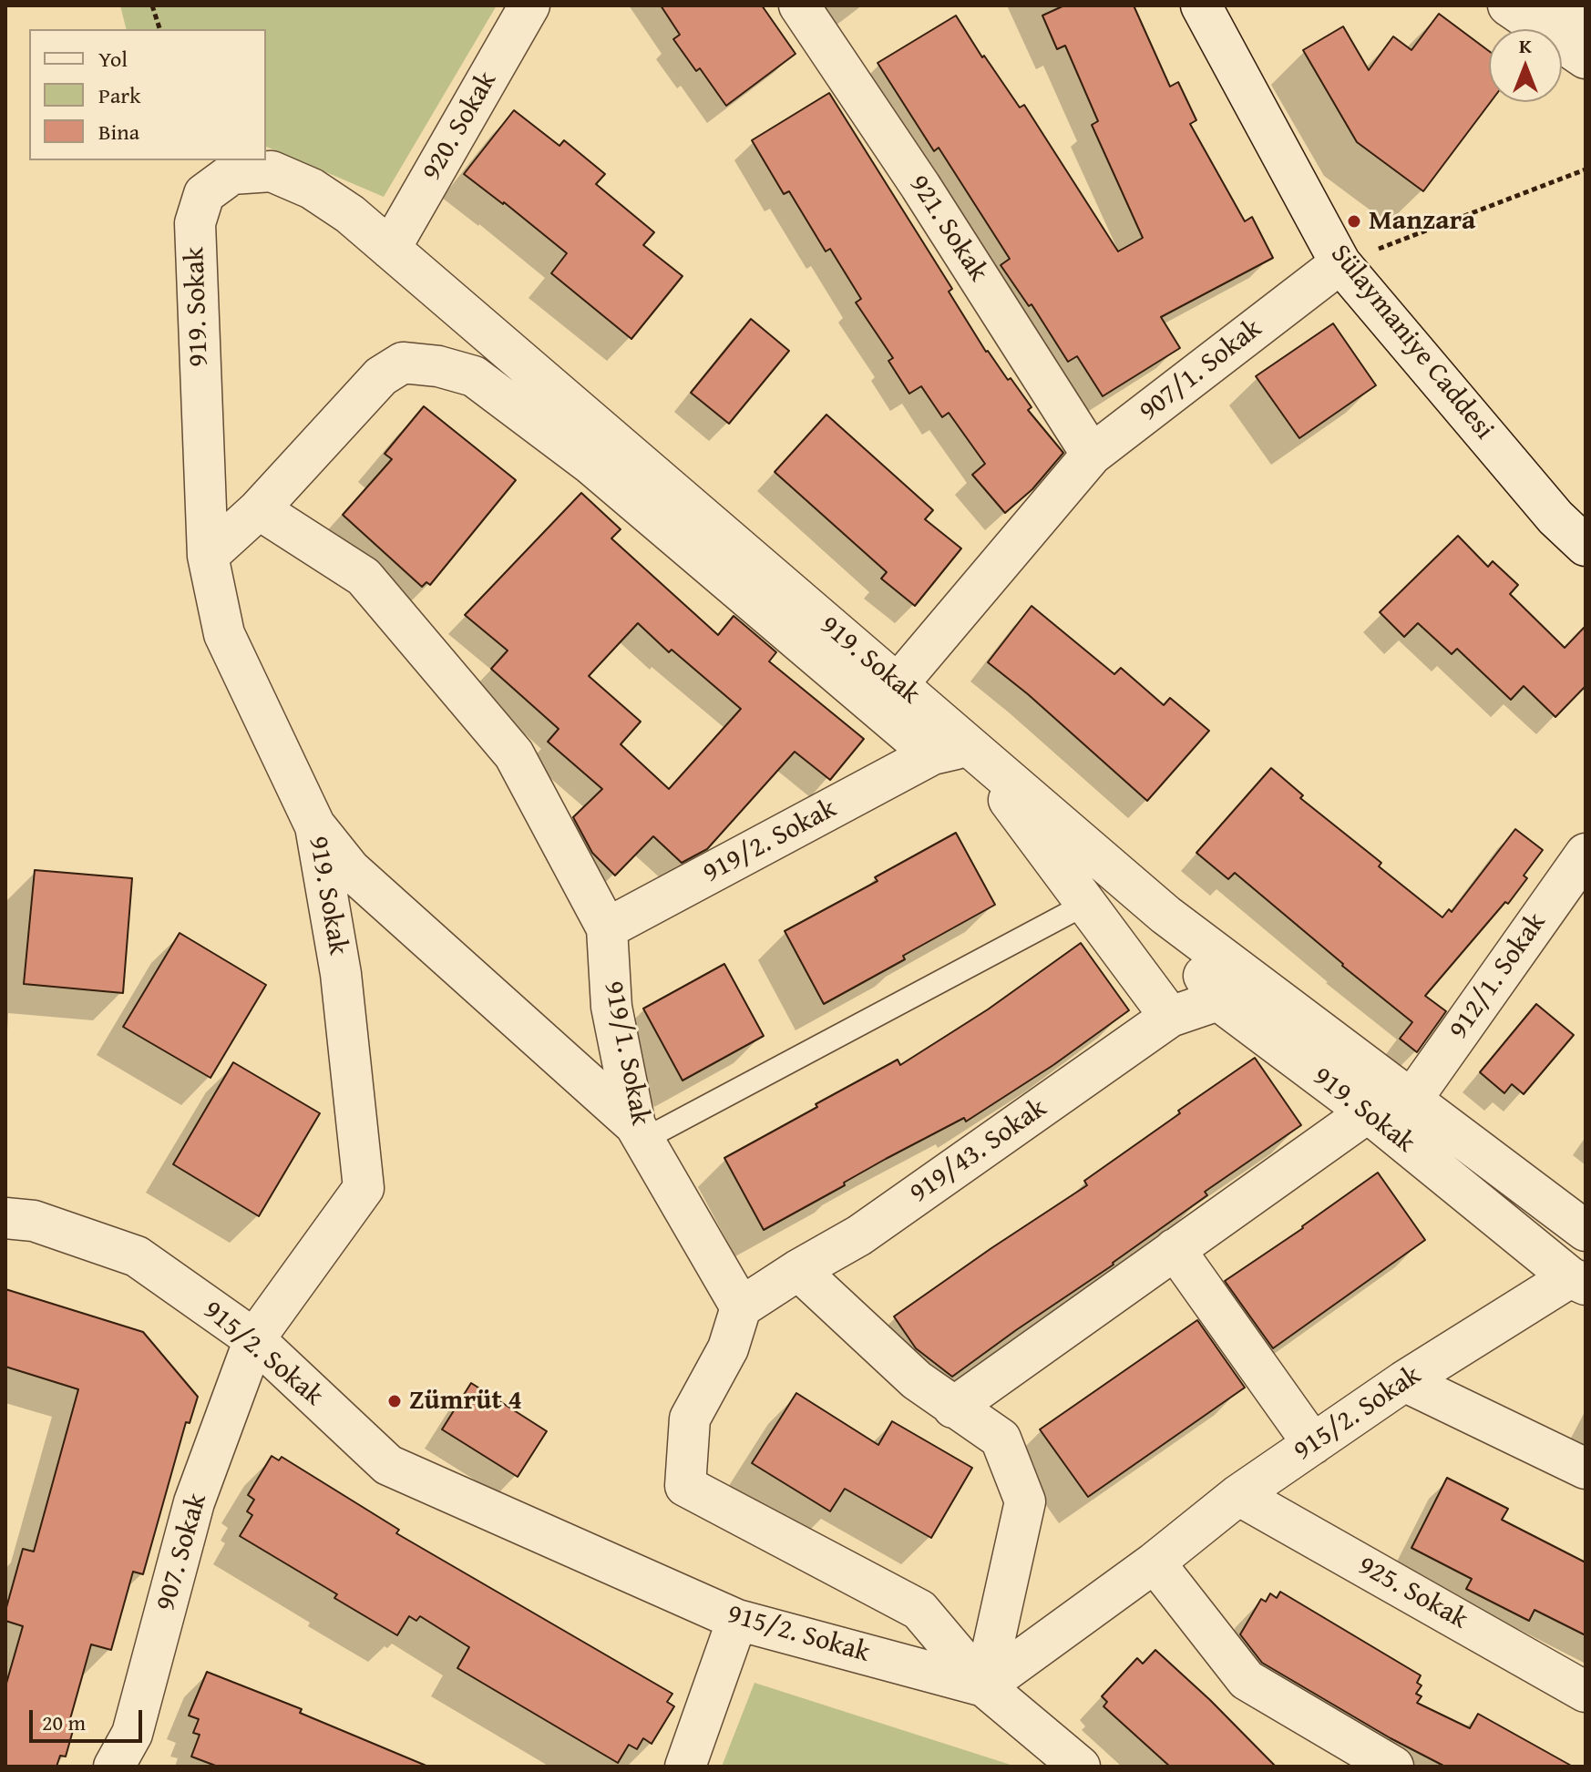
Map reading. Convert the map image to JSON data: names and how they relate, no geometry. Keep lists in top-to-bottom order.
{
  "streets": {
    "street": [
      "920. Sokak",
      "921. Sokak",
      "919. Sokak",
      "Sülaymaniye Caddesi",
      "907/1. Sokak",
      "919/2. Sokak",
      "912/1. Sokak",
      "919/1. Sokak",
      "919/43. Sokak",
      "915/2. Sokak",
      "907. Sokak",
      "925. Sokak"
    ]
  },
  "crossings": [
    ["920. Sokak", "919. Sokak"],
    ["921. Sokak", "907/1. Sokak"],
    ["919. Sokak", "907/1. Sokak"],
    ["919. Sokak", "919/2. Sokak"],
    ["919. Sokak", "912/1. Sokak"],
    ["919. Sokak", "919/43. Sokak"],
    ["919. Sokak", "915/2. Sokak"],
    ["919. Sokak", "907. Sokak"],
    ["Sülaymaniye Caddesi", "907/1. Sokak"],
    ["919/2. Sokak", "919/1. Sokak"],
    ["919/1. Sokak", "919/43. Sokak"],
    ["915/2. Sokak", "907. Sokak"],
    ["915/2. Sokak", "925. Sokak"]
  ],
  "places": ["Manzara", "Zümrüt 4"],
  "legend": ["Yol", "Park", "Bina"],
  "scale_bar": "20 m",
  "north": "top"
}
